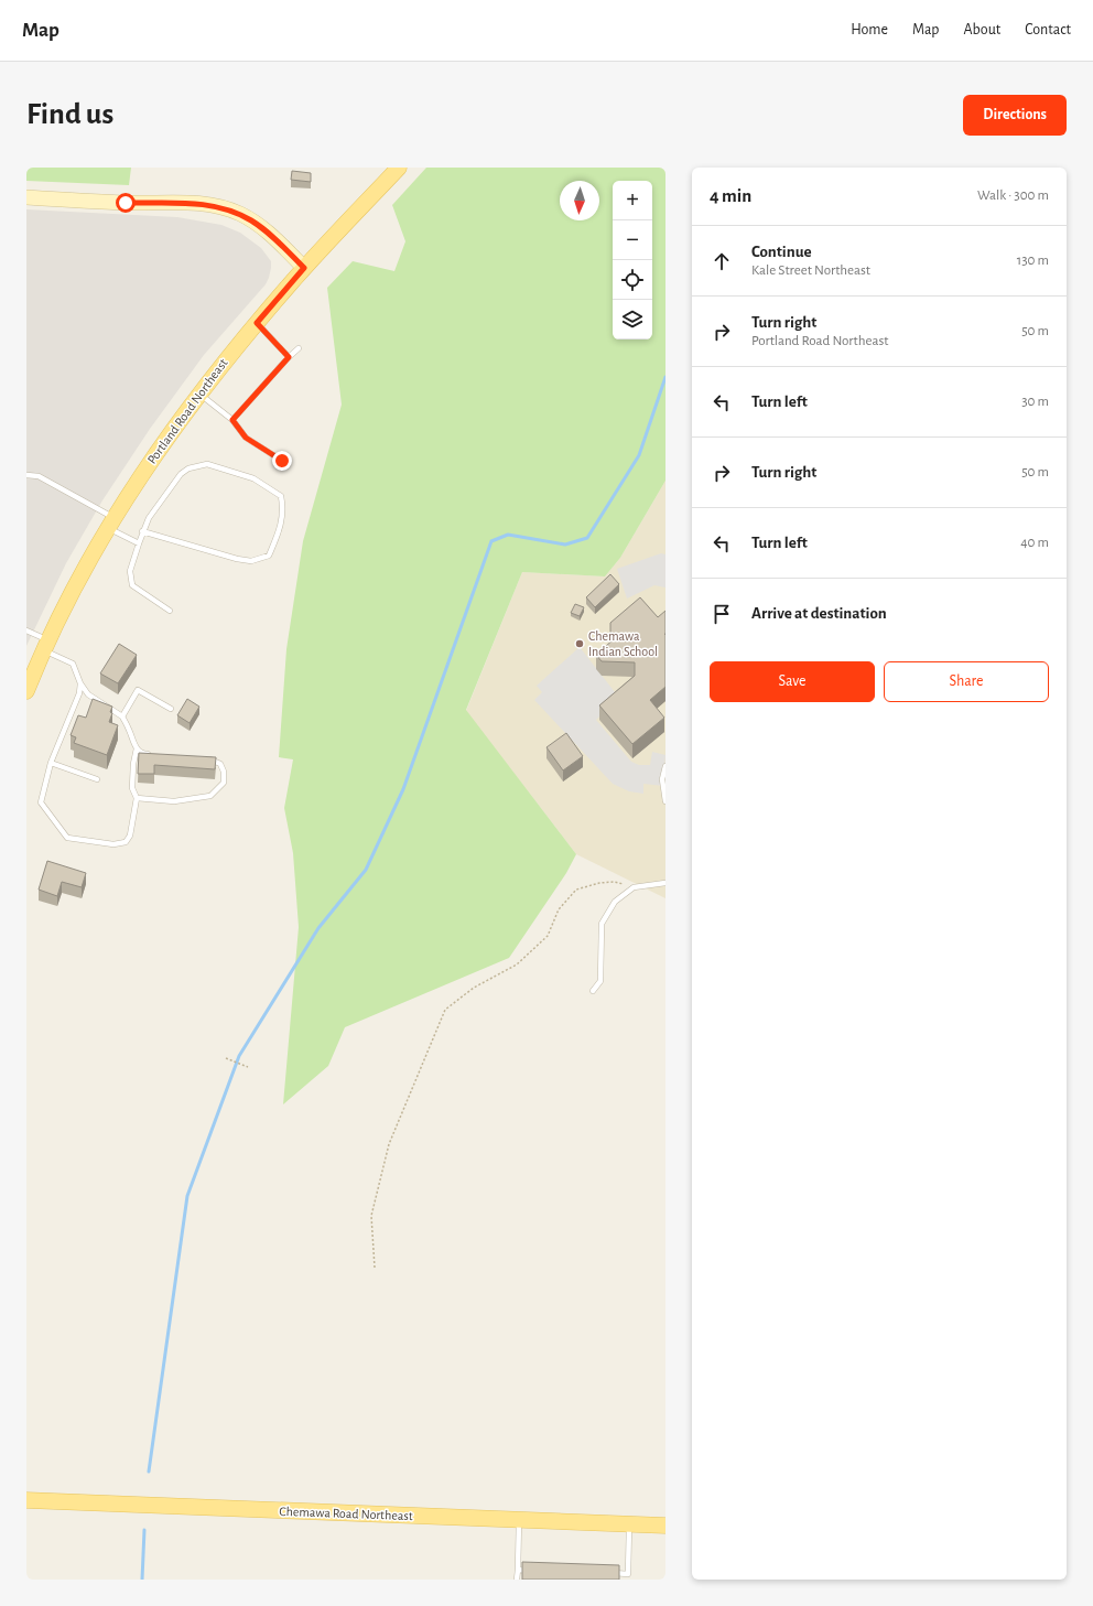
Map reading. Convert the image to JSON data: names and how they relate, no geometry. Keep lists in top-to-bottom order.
{
  "streets": {
    "main road": ["Portland Road Northeast", "Chemawa Road Northeast"]
  },
  "places": ["Chemawa Indian School"],
  "north": "bottom",
  "page": {
    "header": "Map",
    "nav": [
      "Home",
      "Map",
      "About",
      "Contact"
    ],
    "buttons": [
      "Directions",
      ["Save", "Share"]
    ],
    "title": "Find us",
    "heading": ["4 min", "Walk · 300 m"],
    "map_buttons": ["+", "−"],
    "list": [
      ["Continue", "Kale Street Northeast", "130 m"],
      ["Turn right", "Portland Road Northeast", "50 m"],
      ["Turn left", "30 m"],
      ["Turn right", "50 m"],
      ["Turn left", "40 m"],
      "Arrive at destination"
    ]
  }
}
